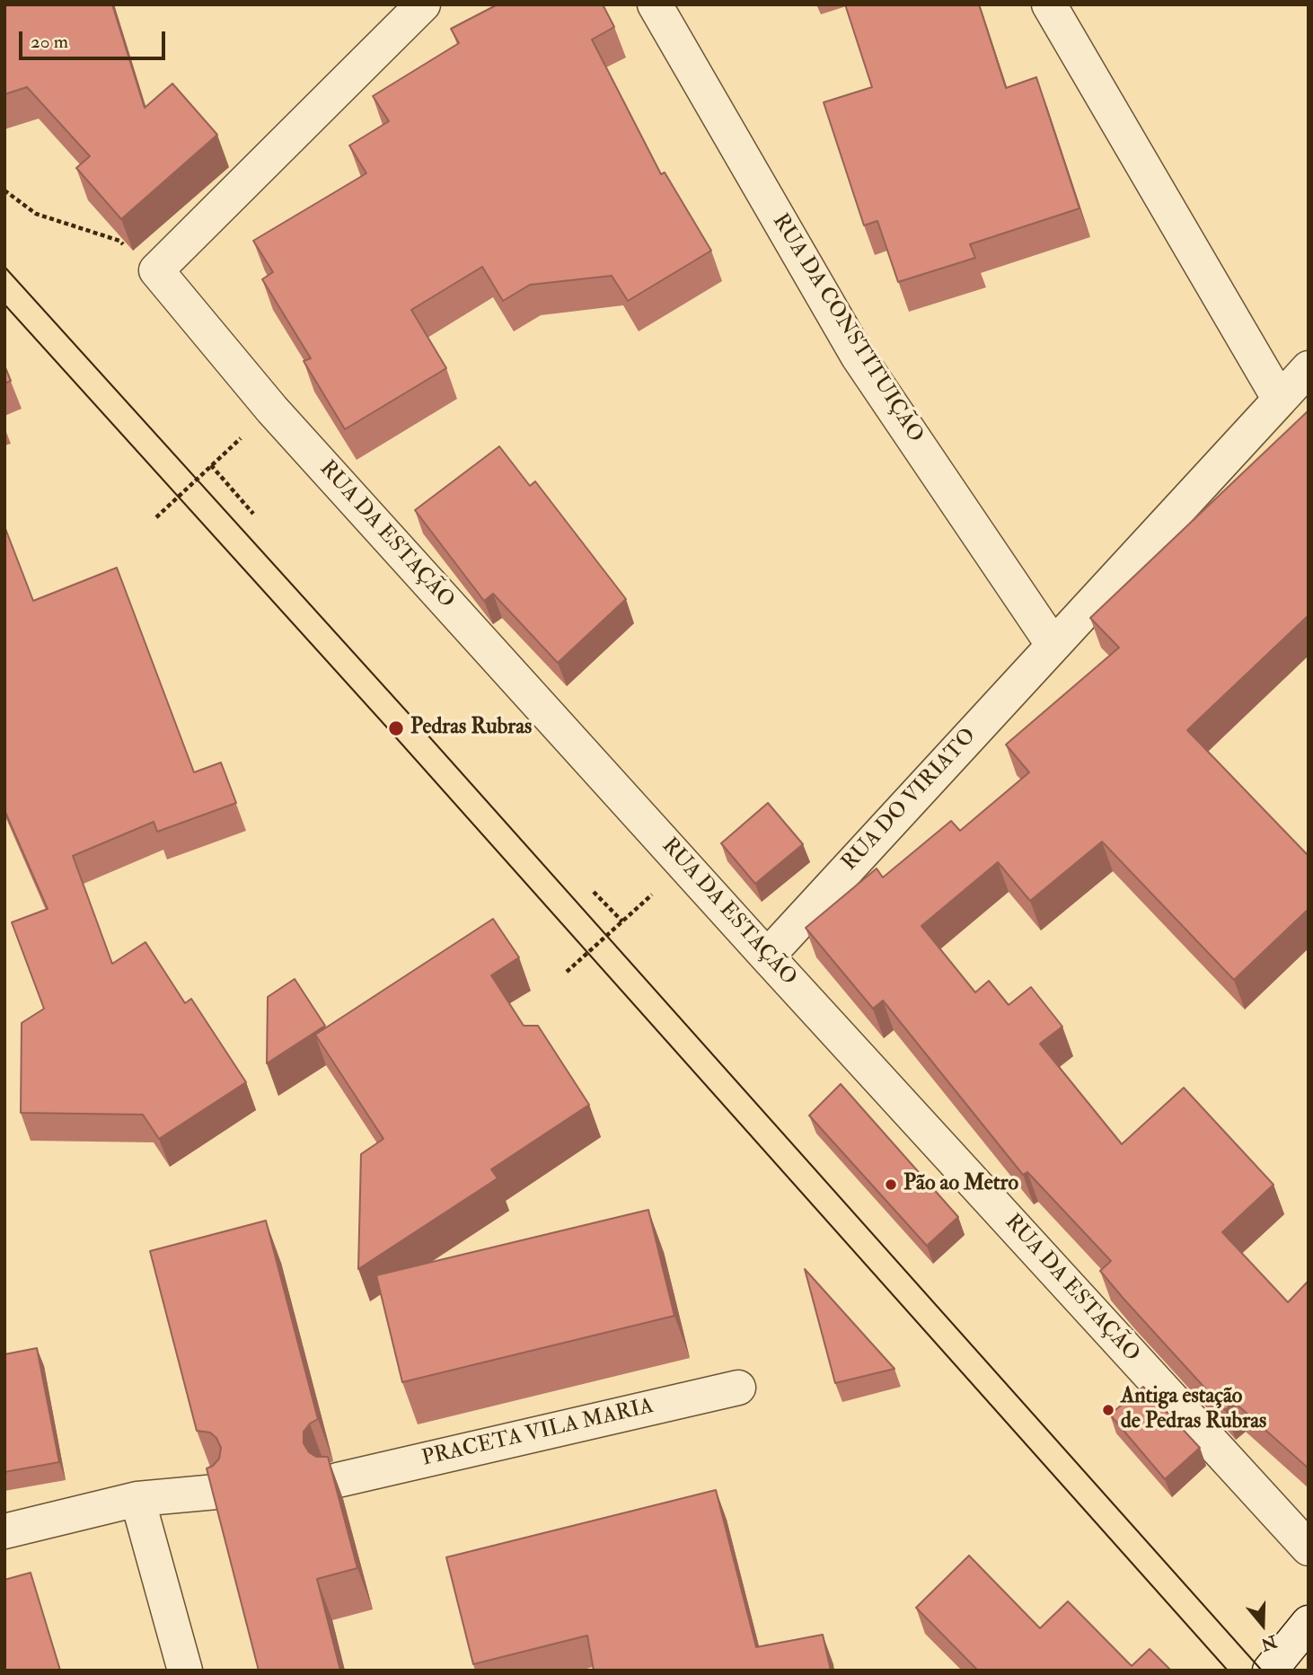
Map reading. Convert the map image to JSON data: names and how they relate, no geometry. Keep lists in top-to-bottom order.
{
  "streets": {
    "street": [
      "RUA DA CONSTITUIÇÃO",
      "RUA DA ESTAÇÃO",
      "RUA DO VIRIATO",
      "PRACETA VILA MARIA"
    ]
  },
  "crossings": [
    ["RUA DA CONSTITUIÇÃO", "RUA DO VIRIATO"],
    ["RUA DA ESTAÇÃO", "RUA DO VIRIATO"]
  ],
  "places": ["Pedras Rubras", "Pão ao Metro", "Antiga estação de Pedras Rubras"],
  "scale_bar": "20 m",
  "north": "bottom"
}
